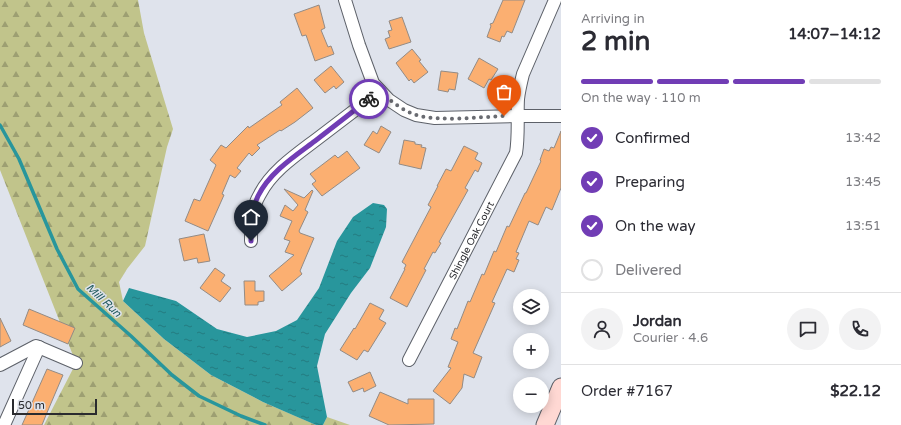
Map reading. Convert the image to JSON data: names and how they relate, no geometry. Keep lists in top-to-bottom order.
{
  "streets": {
    "street": ["Shingle Oak Court"]
  },
  "water": ["Mill Run"],
  "scale_bar": "50 m",
  "page": {
    "heading": ["2 min", "Arriving in", "14:07–14:12"],
    "panel": [
      "Jordan",
      "Courier · 4.6",
      "Order #7167",
      "$22.12"
    ],
    "bar": "On the way · 110 m",
    "list": [
      ["Confirmed", "13:42"],
      ["Preparing", "13:45"],
      ["On the way", "13:51"],
      "Delivered"
    ],
    "map_buttons": ["+", "−"],
    "scale": "50 m"
  }
}
